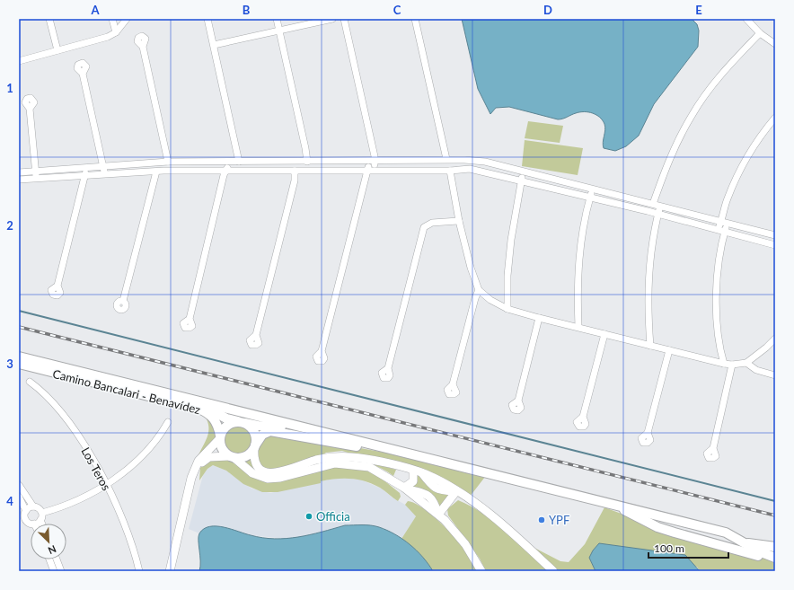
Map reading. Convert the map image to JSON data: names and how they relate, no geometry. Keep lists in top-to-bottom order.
{
  "streets": {
    "main road": ["Camino Bancalari - Benavídez"],
    "street": ["Los Teros"]
  },
  "places": ["Officia", "YPF"],
  "scale_bar": "100 m",
  "north": "bottom right",
  "grid": {
    "columns": [
      "A",
      "B",
      "C",
      "D",
      "E"
    ],
    "rows": [
      "1",
      "2",
      "3",
      "4"
    ]
  }
}
